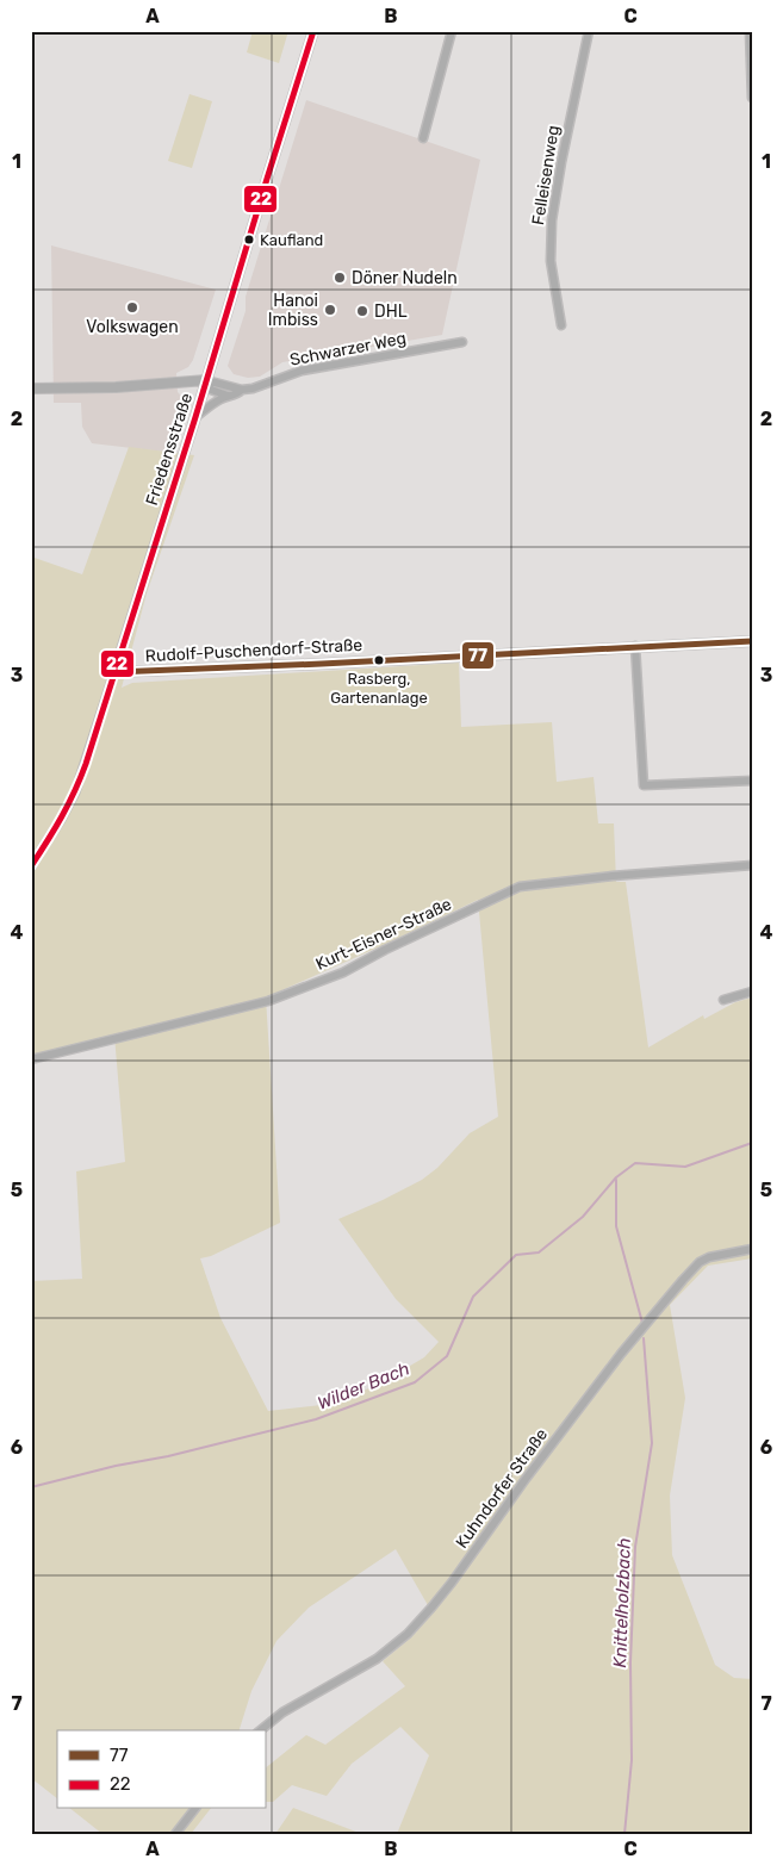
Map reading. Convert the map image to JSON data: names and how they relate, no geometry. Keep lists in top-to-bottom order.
{
  "streets": {
    "street": [
      "Felleisenweg",
      "Schwarzer Weg",
      "Friedensstraße",
      "Rudolf-Puschendorf-Straße",
      "Kurt-Eisner-Straße",
      "Kuhndorfer Straße"
    ]
  },
  "crossings": [
    ["Schwarzer Weg", "Friedensstraße"],
    ["Friedensstraße", "Rudolf-Puschendorf-Straße"]
  ],
  "water": ["Wilder Bach", "Knittelholzbach"],
  "places": [
    "Kaufland",
    "Döner Nudeln",
    "Volkswagen",
    "Hanoi Imbiss",
    "DHL",
    "Rasberg, Gartenanlage"
  ],
  "lines": ["transit line 22", "transit line 77"],
  "legend": ["77", "22"],
  "grid": {
    "columns": ["A", "B", "C"],
    "rows": [
      "1",
      "2",
      "3",
      "4",
      "5",
      "6",
      "7"
    ]
  }
}
